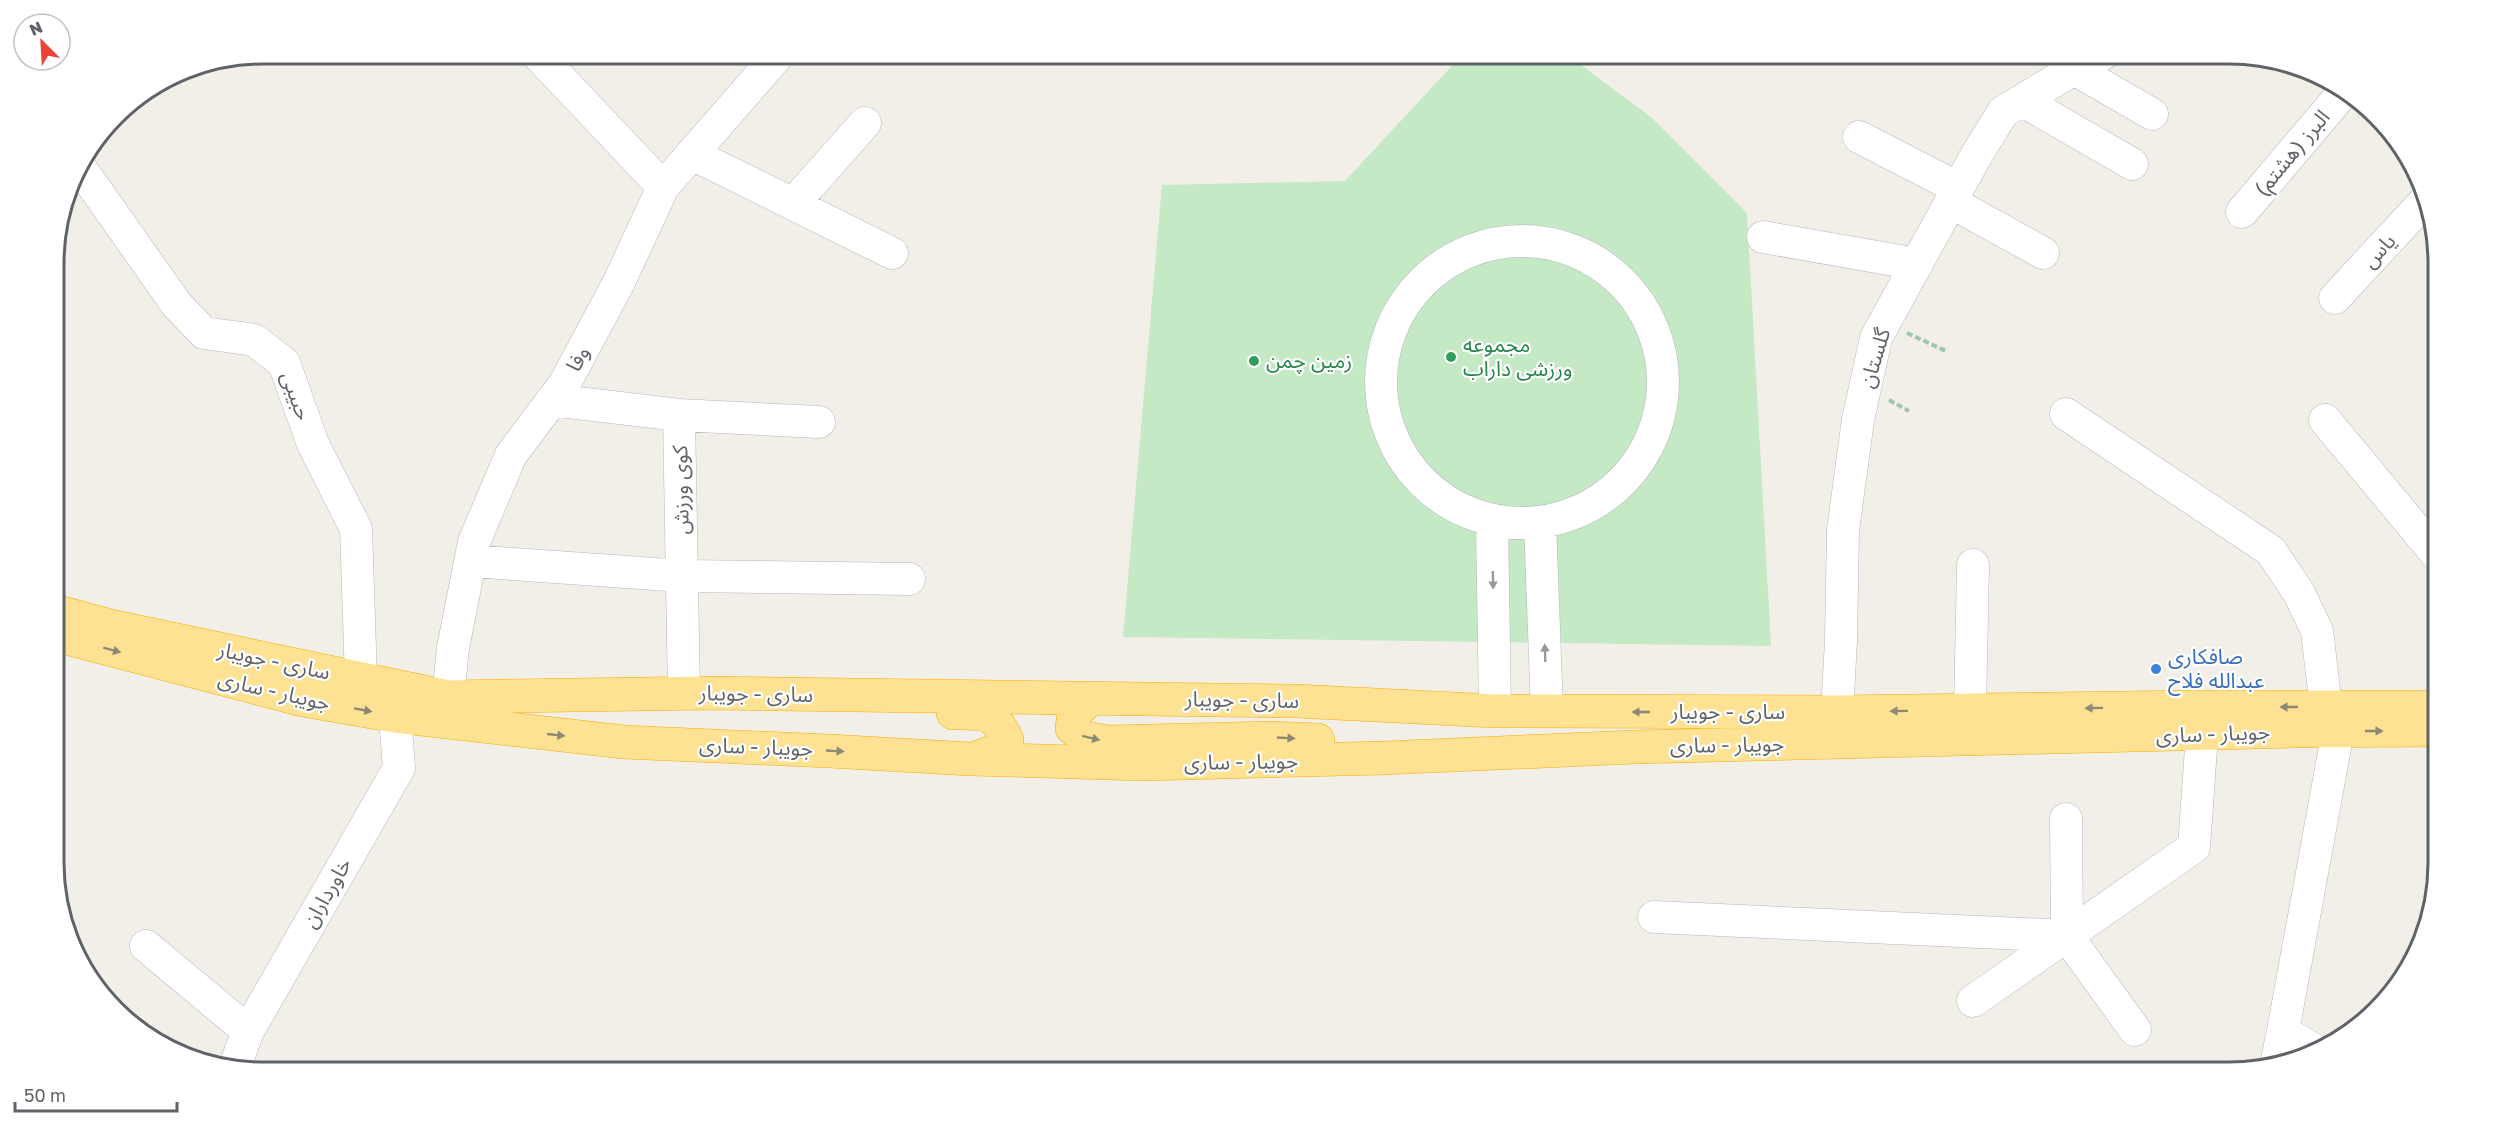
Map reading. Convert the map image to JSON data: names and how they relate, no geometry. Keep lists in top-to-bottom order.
{
  "streets": {
    "highway": ["ساری - جویبار", "جویبار - ساری"],
    "street": [
      "البرز (هشتم)",
      "یاس",
      "گلستان",
      "وفا",
      "حبیبی",
      "کوی ورزش",
      "خاورداران"
    ]
  },
  "crossings": [
    ["گلستان", "ساری - جویبار"],
    ["وفا", "کوی ورزش"],
    ["وفا", "ساری - جویبار"],
    ["حبیبی", "ساری - جویبار"],
    ["کوی ورزش", "ساری - جویبار"],
    ["ساری - جویبار", "جویبار - ساری"],
    ["جویبار - ساری", "خاورداران"]
  ],
  "one_way": ["جویبار - ساری"],
  "places": ["مجموعه ورزشی داراب", "زمین چمن", "صافکاری عبدالله فلاح"],
  "scale_bar": "50 m",
  "north": "top left"
}
